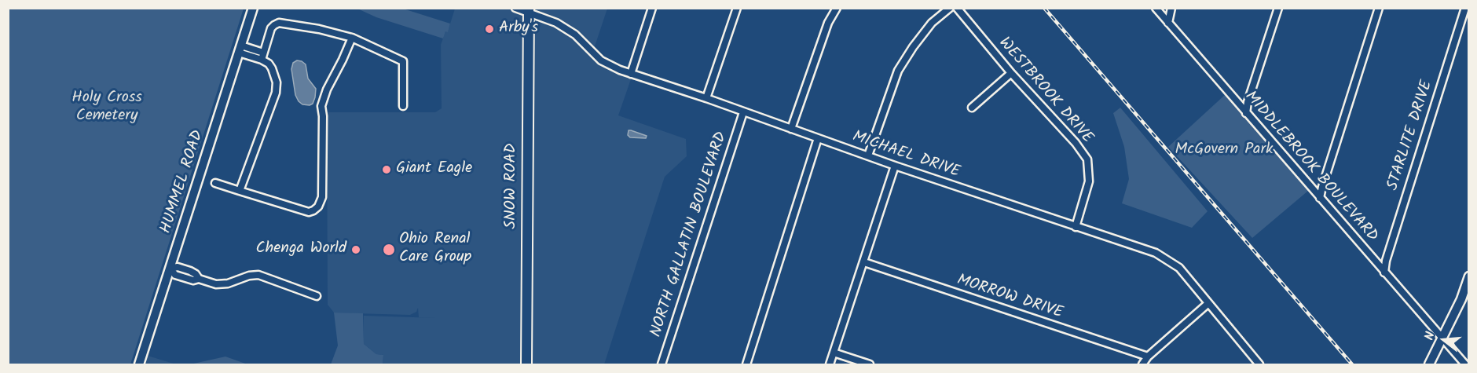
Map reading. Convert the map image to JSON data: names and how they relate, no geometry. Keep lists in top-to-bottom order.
{
  "streets": {
    "main road": ["SNOW ROAD"],
    "street": [
      "WESTBROOK DRIVE",
      "STARLITE DRIVE",
      "MICHAEL DRIVE",
      "MIDDLEBROOK BOULEVARD",
      "HUMMEL ROAD",
      "NORTH GALLATIN BOULEVARD",
      "MORROW DRIVE"
    ]
  },
  "crossings": [
    ["WESTBROOK DRIVE", "MICHAEL DRIVE"],
    ["STARLITE DRIVE", "MIDDLEBROOK BOULEVARD"],
    ["MICHAEL DRIVE", "SNOW ROAD"],
    ["MICHAEL DRIVE", "NORTH GALLATIN BOULEVARD"]
  ],
  "parks": ["Holy Cross Cemetery", "McGovern Park"],
  "places": [
    "Arby's",
    "Giant Eagle",
    "Chenga World",
    "Ohio Renal Care Group"
  ],
  "north": "left"
}
